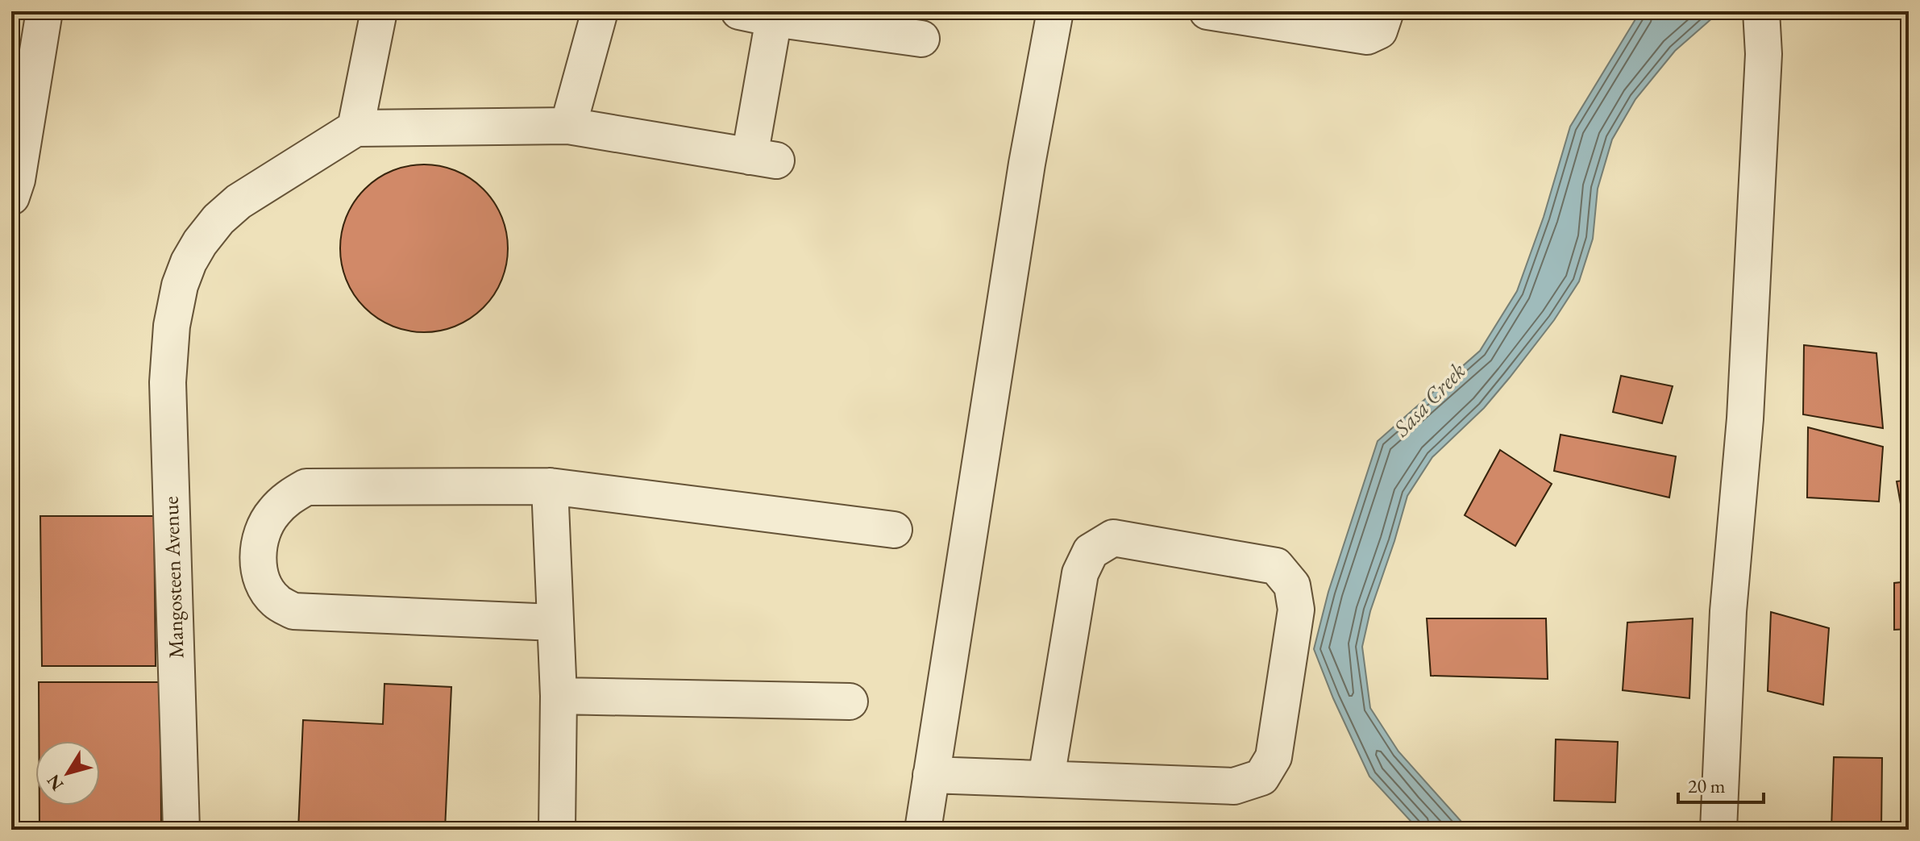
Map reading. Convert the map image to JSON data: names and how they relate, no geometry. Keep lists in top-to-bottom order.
{
  "streets": {
    "lane": ["Mangosteen Avenue"]
  },
  "water": ["Sasa Creek"],
  "scale_bar": "20 m",
  "north": "bottom left"
}
